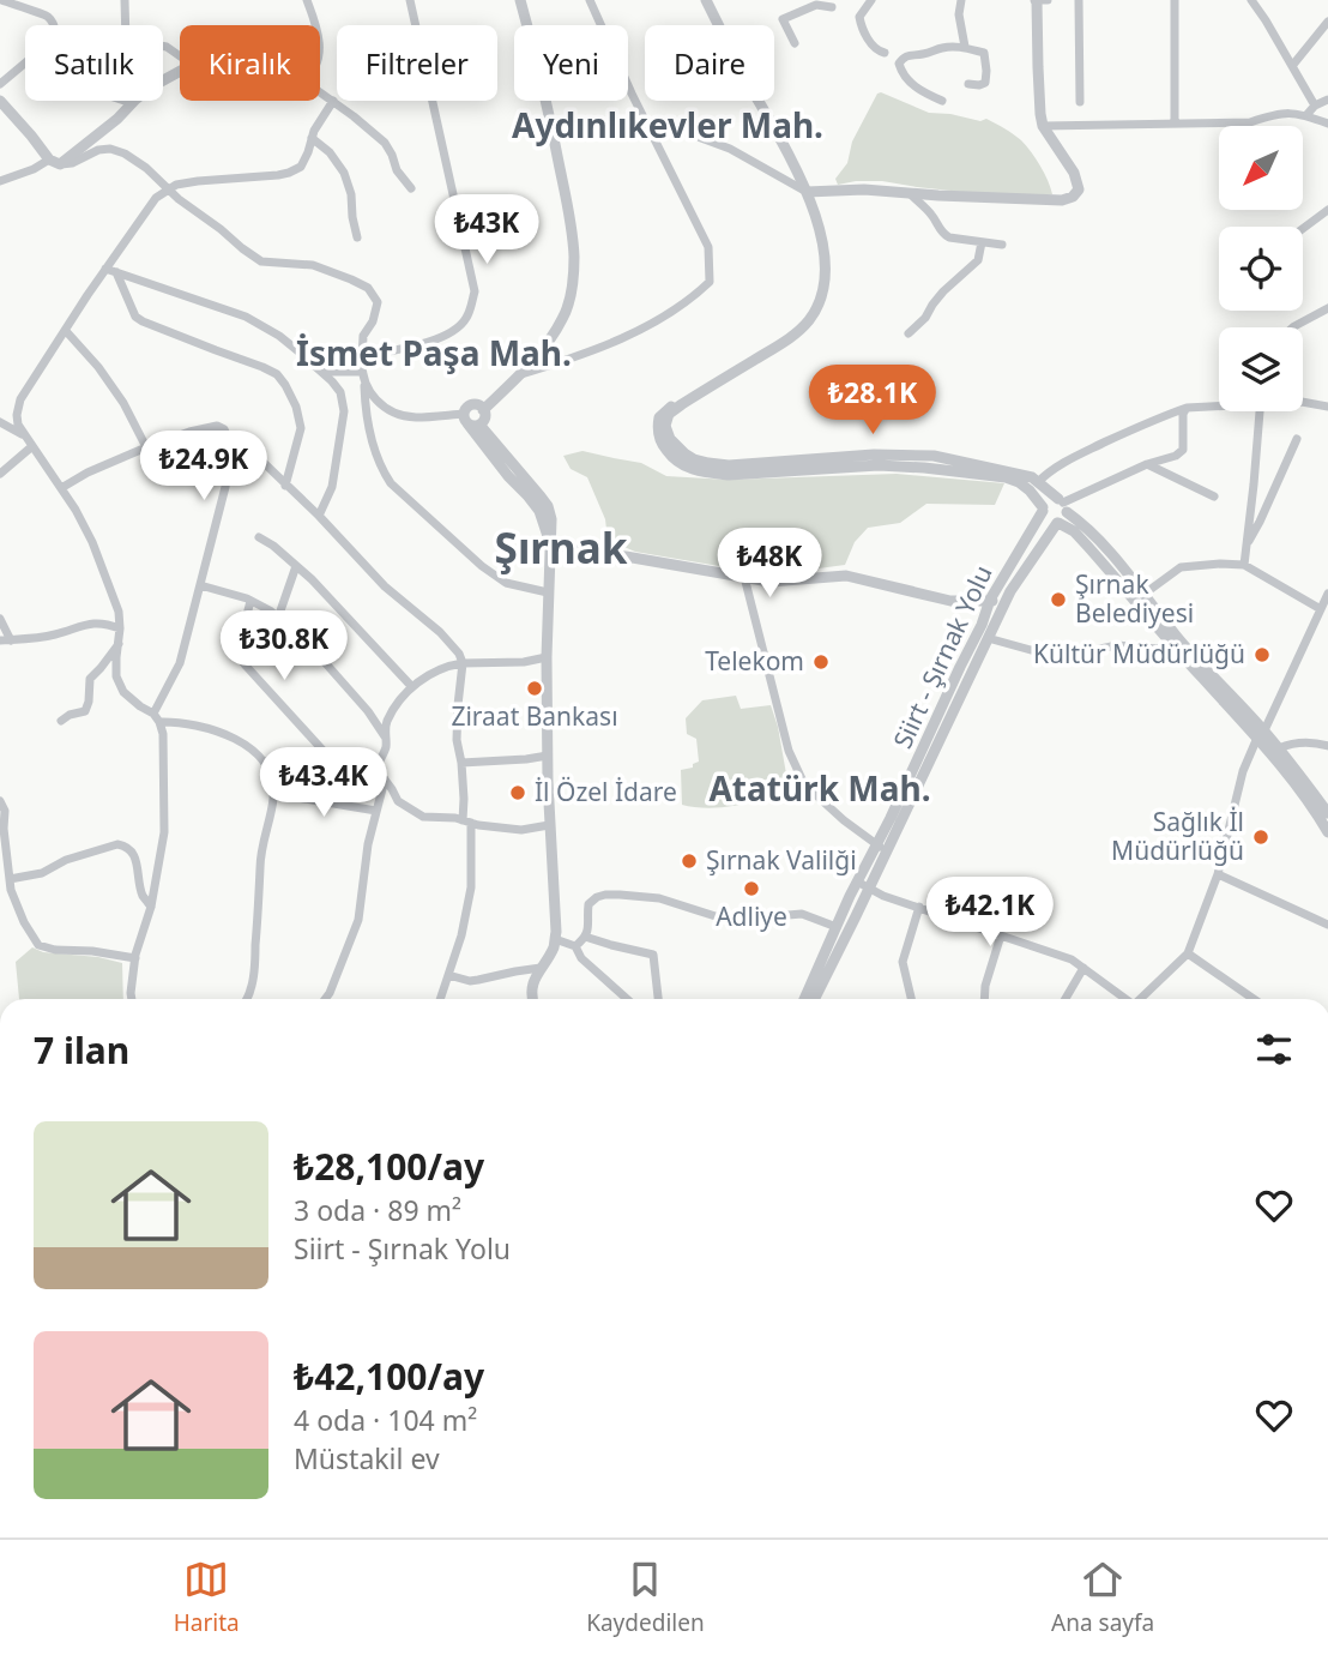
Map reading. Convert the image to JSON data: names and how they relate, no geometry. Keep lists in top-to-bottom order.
{
  "streets": {
    "street": ["Siirt - Şırnak Yolu"]
  },
  "districts": [
    "Aydınlıkevler Mah.",
    "İsmet Paşa Mah.",
    "Şırnak",
    "Atatürk Mah."
  ],
  "places": [
    "Şırnak Belediyesi",
    "Kültür Müdürlüğü",
    "Telekom",
    "Ziraat Bankası",
    "İl Özel İdare",
    "Sağlık İl Müdürlüğü",
    "Şırnak Valilği",
    "Adliye"
  ],
  "north": "bottom left",
  "page": {
    "chip": [
      "Satılık",
      "Kiralık",
      "Filtreler",
      "Yeni",
      "Daire"
    ],
    "price": [
      "₺43K",
      "₺28.1K",
      "₺24.9K",
      "₺48K",
      "₺30.8K",
      "₺43.4K",
      "₺42.1K"
    ],
    "heading": "7 ilan",
    "list": [
      {
        "name": "₺28,100/ay",
        "note": "3 oda · 89 m² · Siirt - Şırnak Yolu"
      },
      {
        "name": "₺42,100/ay",
        "note": "4 oda · 104 m² · Müstakil ev"
      }
    ],
    "tabs": ["Harita", "Kaydedilen", "Ana sayfa"]
  }
}
